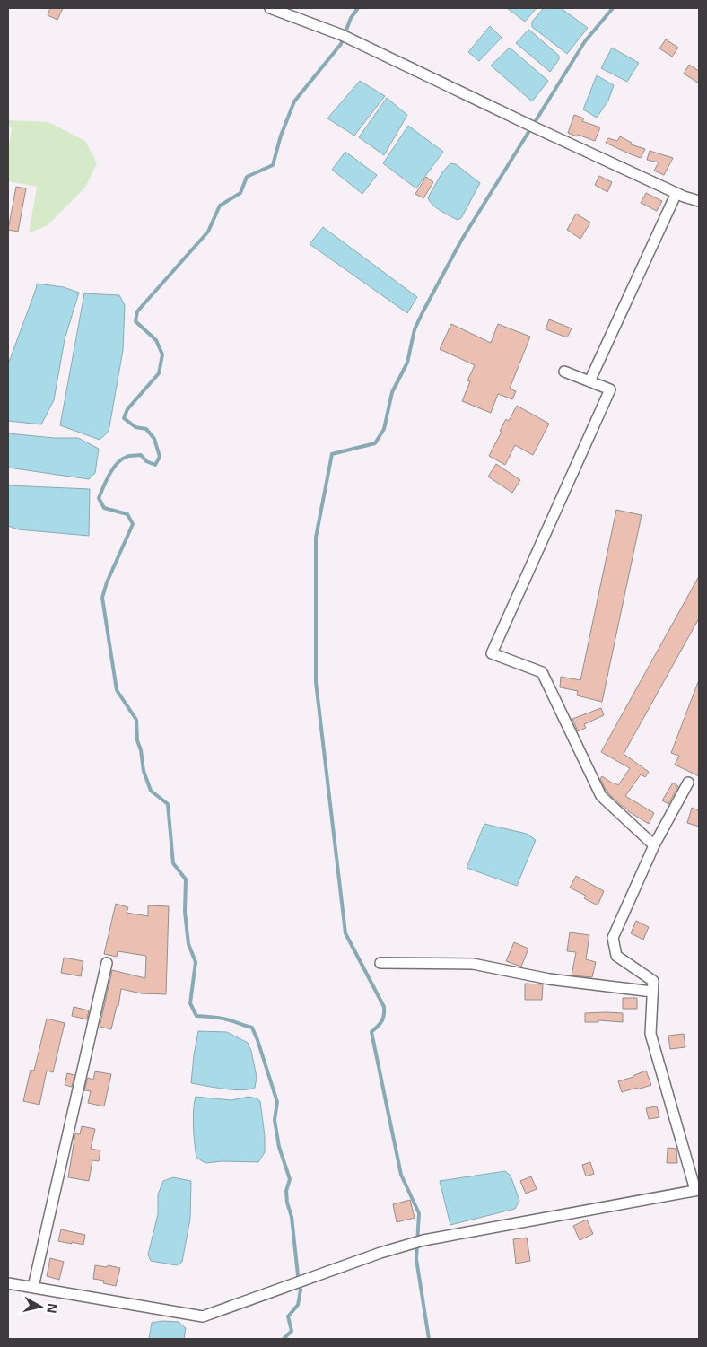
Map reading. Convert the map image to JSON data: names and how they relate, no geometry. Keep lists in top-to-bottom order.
{
  "north": "right"
}
